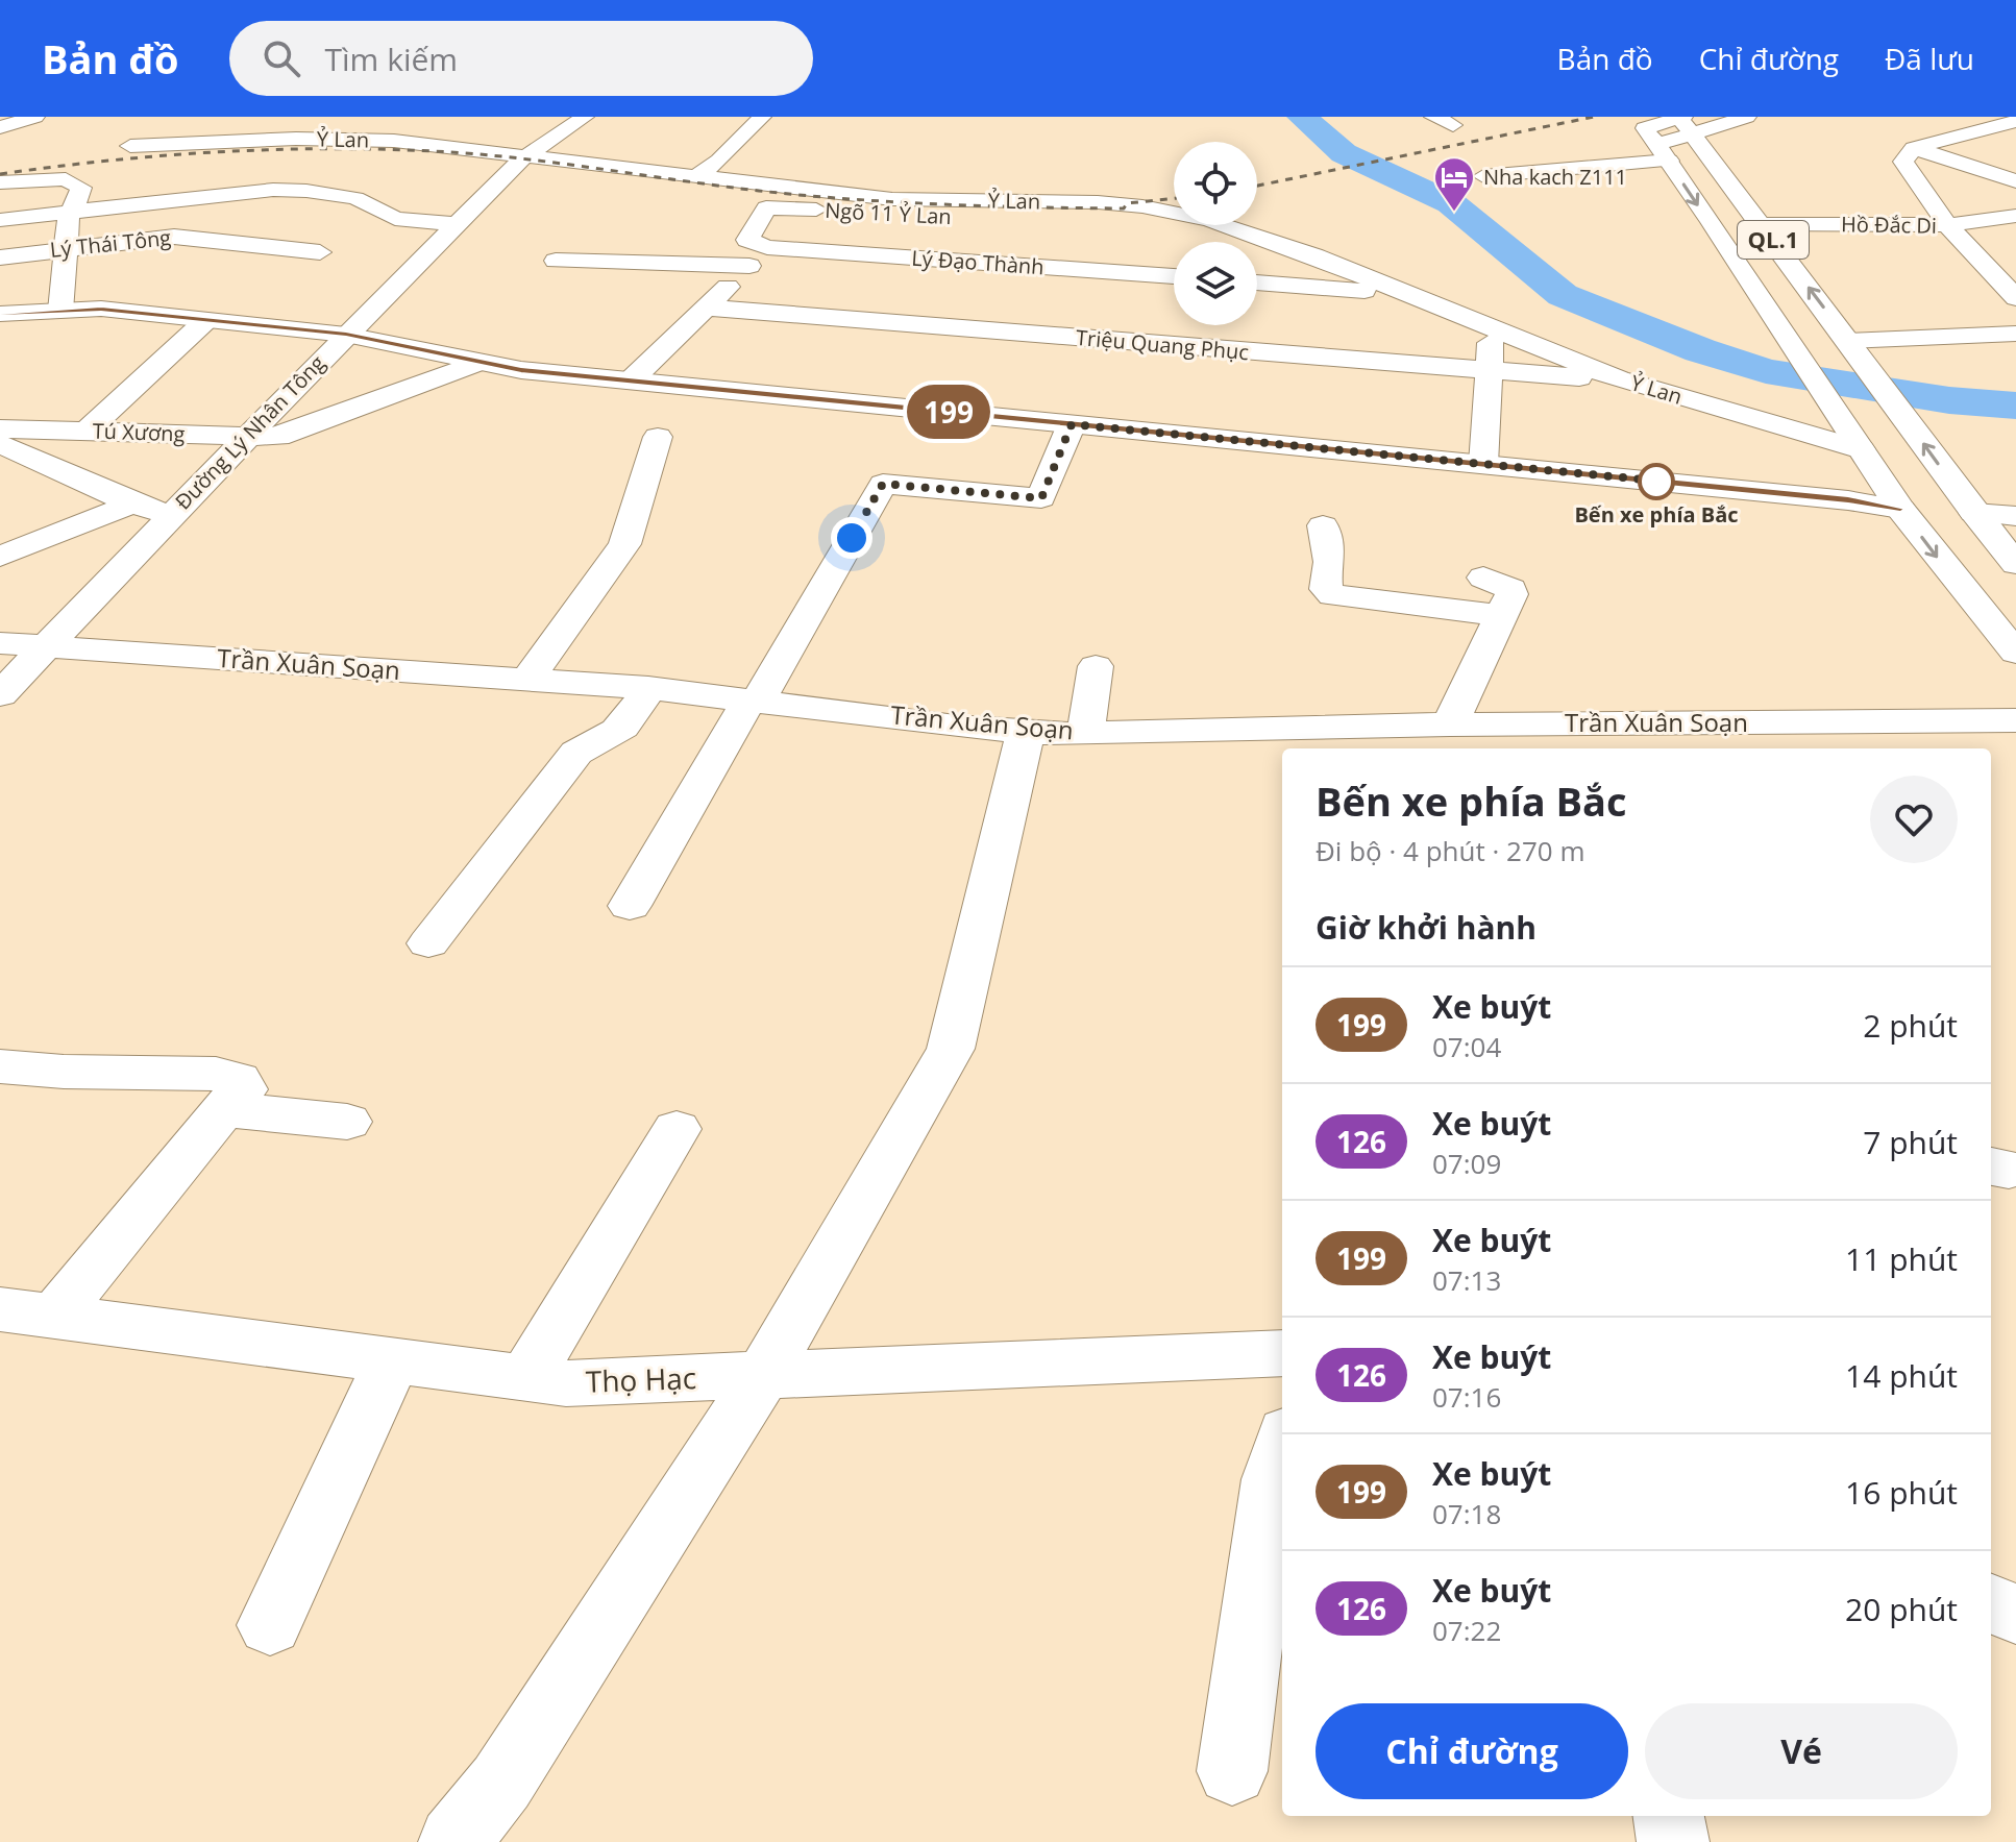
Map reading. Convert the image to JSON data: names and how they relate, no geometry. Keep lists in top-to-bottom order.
{
  "streets": {
    "main road": [
      "Ỷ Lan",
      "Ngõ 11 Ỷ Lan",
      "Hồ Đắc Di",
      "QL.1",
      "Lý Thái Tông",
      "Lý Đạo Thành",
      "Triệu Quang Phục",
      "Tú Xương",
      "Đường Lý Nhân Tông",
      "Trần Xuân Soạn",
      "Thọ Hạc"
    ]
  },
  "crossings": [
    ["Ỷ Lan", "QL.1"],
    ["Ỷ Lan", "Triệu Quang Phục"],
    ["Ỷ Lan", "Đường Lý Nhân Tông"],
    ["Ngõ 11 Ỷ Lan", "Lý Đạo Thành"],
    ["Hồ Đắc Di", "QL.1"],
    ["Tú Xương", "Đường Lý Nhân Tông"],
    ["Đường Lý Nhân Tông", "Trần Xuân Soạn"]
  ],
  "places": {
    "hotel": ["Nha kach Z111"],
    "other": ["Bến xe phía Bắc"]
  },
  "lines": ["bus line 199"],
  "page": {
    "header": "Bản đồ",
    "search": "Tìm kiếm",
    "nav": ["Bản đồ", "Chỉ đường", "Đã lưu"],
    "on_map": "199",
    "heading": [
      ["Bến xe phía Bắc", "Đi bộ · 4 phút · 270 m"],
      "Giờ khởi hành"
    ],
    "list": [
      {
        "mark": "199",
        "name": "Xe buýt",
        "note": "07:04",
        "value": "2 phút"
      },
      {
        "mark": "126",
        "name": "Xe buýt",
        "note": "07:09",
        "value": "7 phút"
      },
      {
        "mark": "199",
        "name": "Xe buýt",
        "note": "07:13",
        "value": "11 phút"
      },
      {
        "mark": "126",
        "name": "Xe buýt",
        "note": "07:16",
        "value": "14 phút"
      },
      {
        "mark": "199",
        "name": "Xe buýt",
        "note": "07:18",
        "value": "16 phút"
      },
      {
        "mark": "126",
        "name": "Xe buýt",
        "note": "07:22",
        "value": "20 phút"
      }
    ],
    "buttons": ["Chỉ đường", "Vé"]
  }
}
